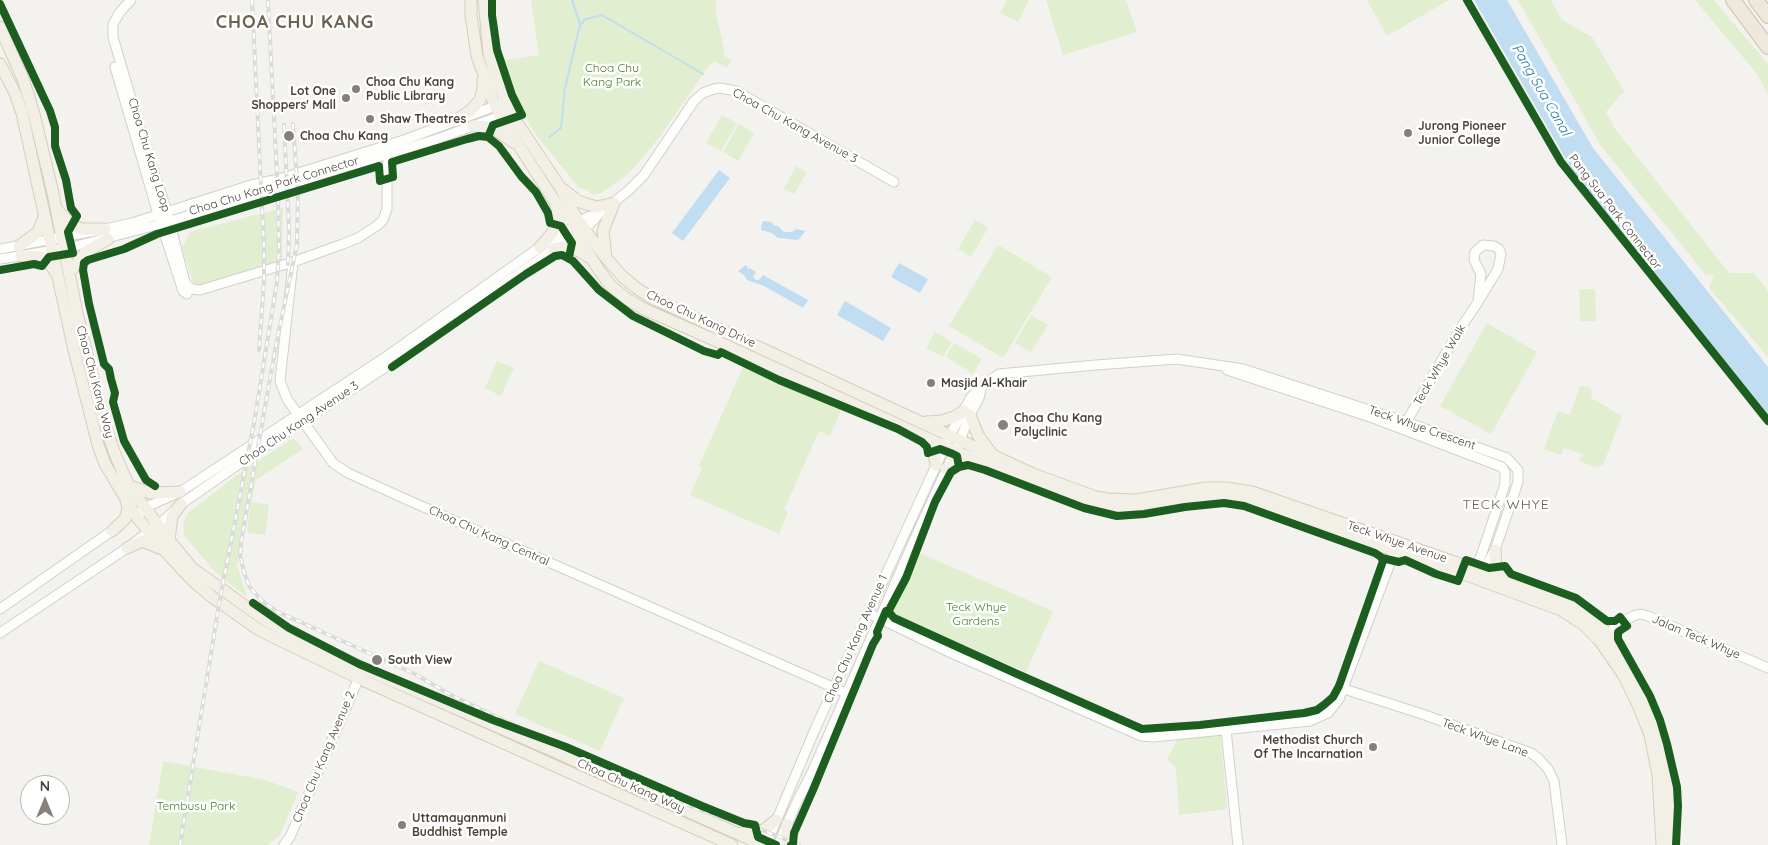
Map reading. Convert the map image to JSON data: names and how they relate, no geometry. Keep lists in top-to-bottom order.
{
  "streets": {
    "main road": ["Choa Chu Kang Drive", "Choa Chu Kang Way", "Teck Whye Avenue"],
    "street": [
      "Choa Chu Kang Avenue 3",
      "Choa Chu Kang Loop",
      "Teck Whye Walk",
      "Teck Whye Crescent",
      "Choa Chu Kang Central",
      "Jalan Teck Whye",
      "Choa Chu Kang Avenue 1",
      "Teck Whye Lane",
      "Choa Chu Kang Avenue 2"
    ],
    "cycle path": ["Choa Chu Kang Park Connector", "Pang Sua Park Connector"]
  },
  "crossings": [
    ["Choa Chu Kang Avenue 3", "Choa Chu Kang Drive"],
    ["Choa Chu Kang Avenue 3", "Choa Chu Kang Way"],
    ["Choa Chu Kang Avenue 3", "Choa Chu Kang Central"],
    ["Choa Chu Kang Loop", "Choa Chu Kang Central"],
    ["Choa Chu Kang Drive", "Teck Whye Crescent"],
    ["Choa Chu Kang Drive", "Teck Whye Avenue"],
    ["Choa Chu Kang Drive", "Choa Chu Kang Avenue 1"],
    ["Teck Whye Walk", "Teck Whye Crescent"],
    ["Choa Chu Kang Way", "Choa Chu Kang Avenue 1"],
    ["Choa Chu Kang Way", "Choa Chu Kang Avenue 2"],
    ["Teck Whye Crescent", "Teck Whye Avenue"],
    ["Teck Whye Crescent", "Choa Chu Kang Avenue 1"],
    ["Choa Chu Kang Central", "Choa Chu Kang Avenue 1"],
    ["Teck Whye Avenue", "Jalan Teck Whye"],
    ["Teck Whye Avenue", "Choa Chu Kang Avenue 1"]
  ],
  "districts": ["CHOA CHU KANG", "TECK WHYE"],
  "water": ["Pang Sua Canal"],
  "parks": ["Choa Chu Kang Park", "Teck Whye Gardens", "Tembusu Park"],
  "places": [
    "Choa Chu Kang Public Library",
    "Lot One Shoppers' Mall",
    "Shaw Theatres",
    "Jurong Pioneer Junior College",
    "Choa Chu Kang",
    "Masjid Al-Khair",
    "Choa Chu Kang Polyclinic",
    "South View",
    "Methodist Church Of The Incarnation",
    "Uttamayanmuni Buddhist Temple"
  ],
  "north": "top"
}
